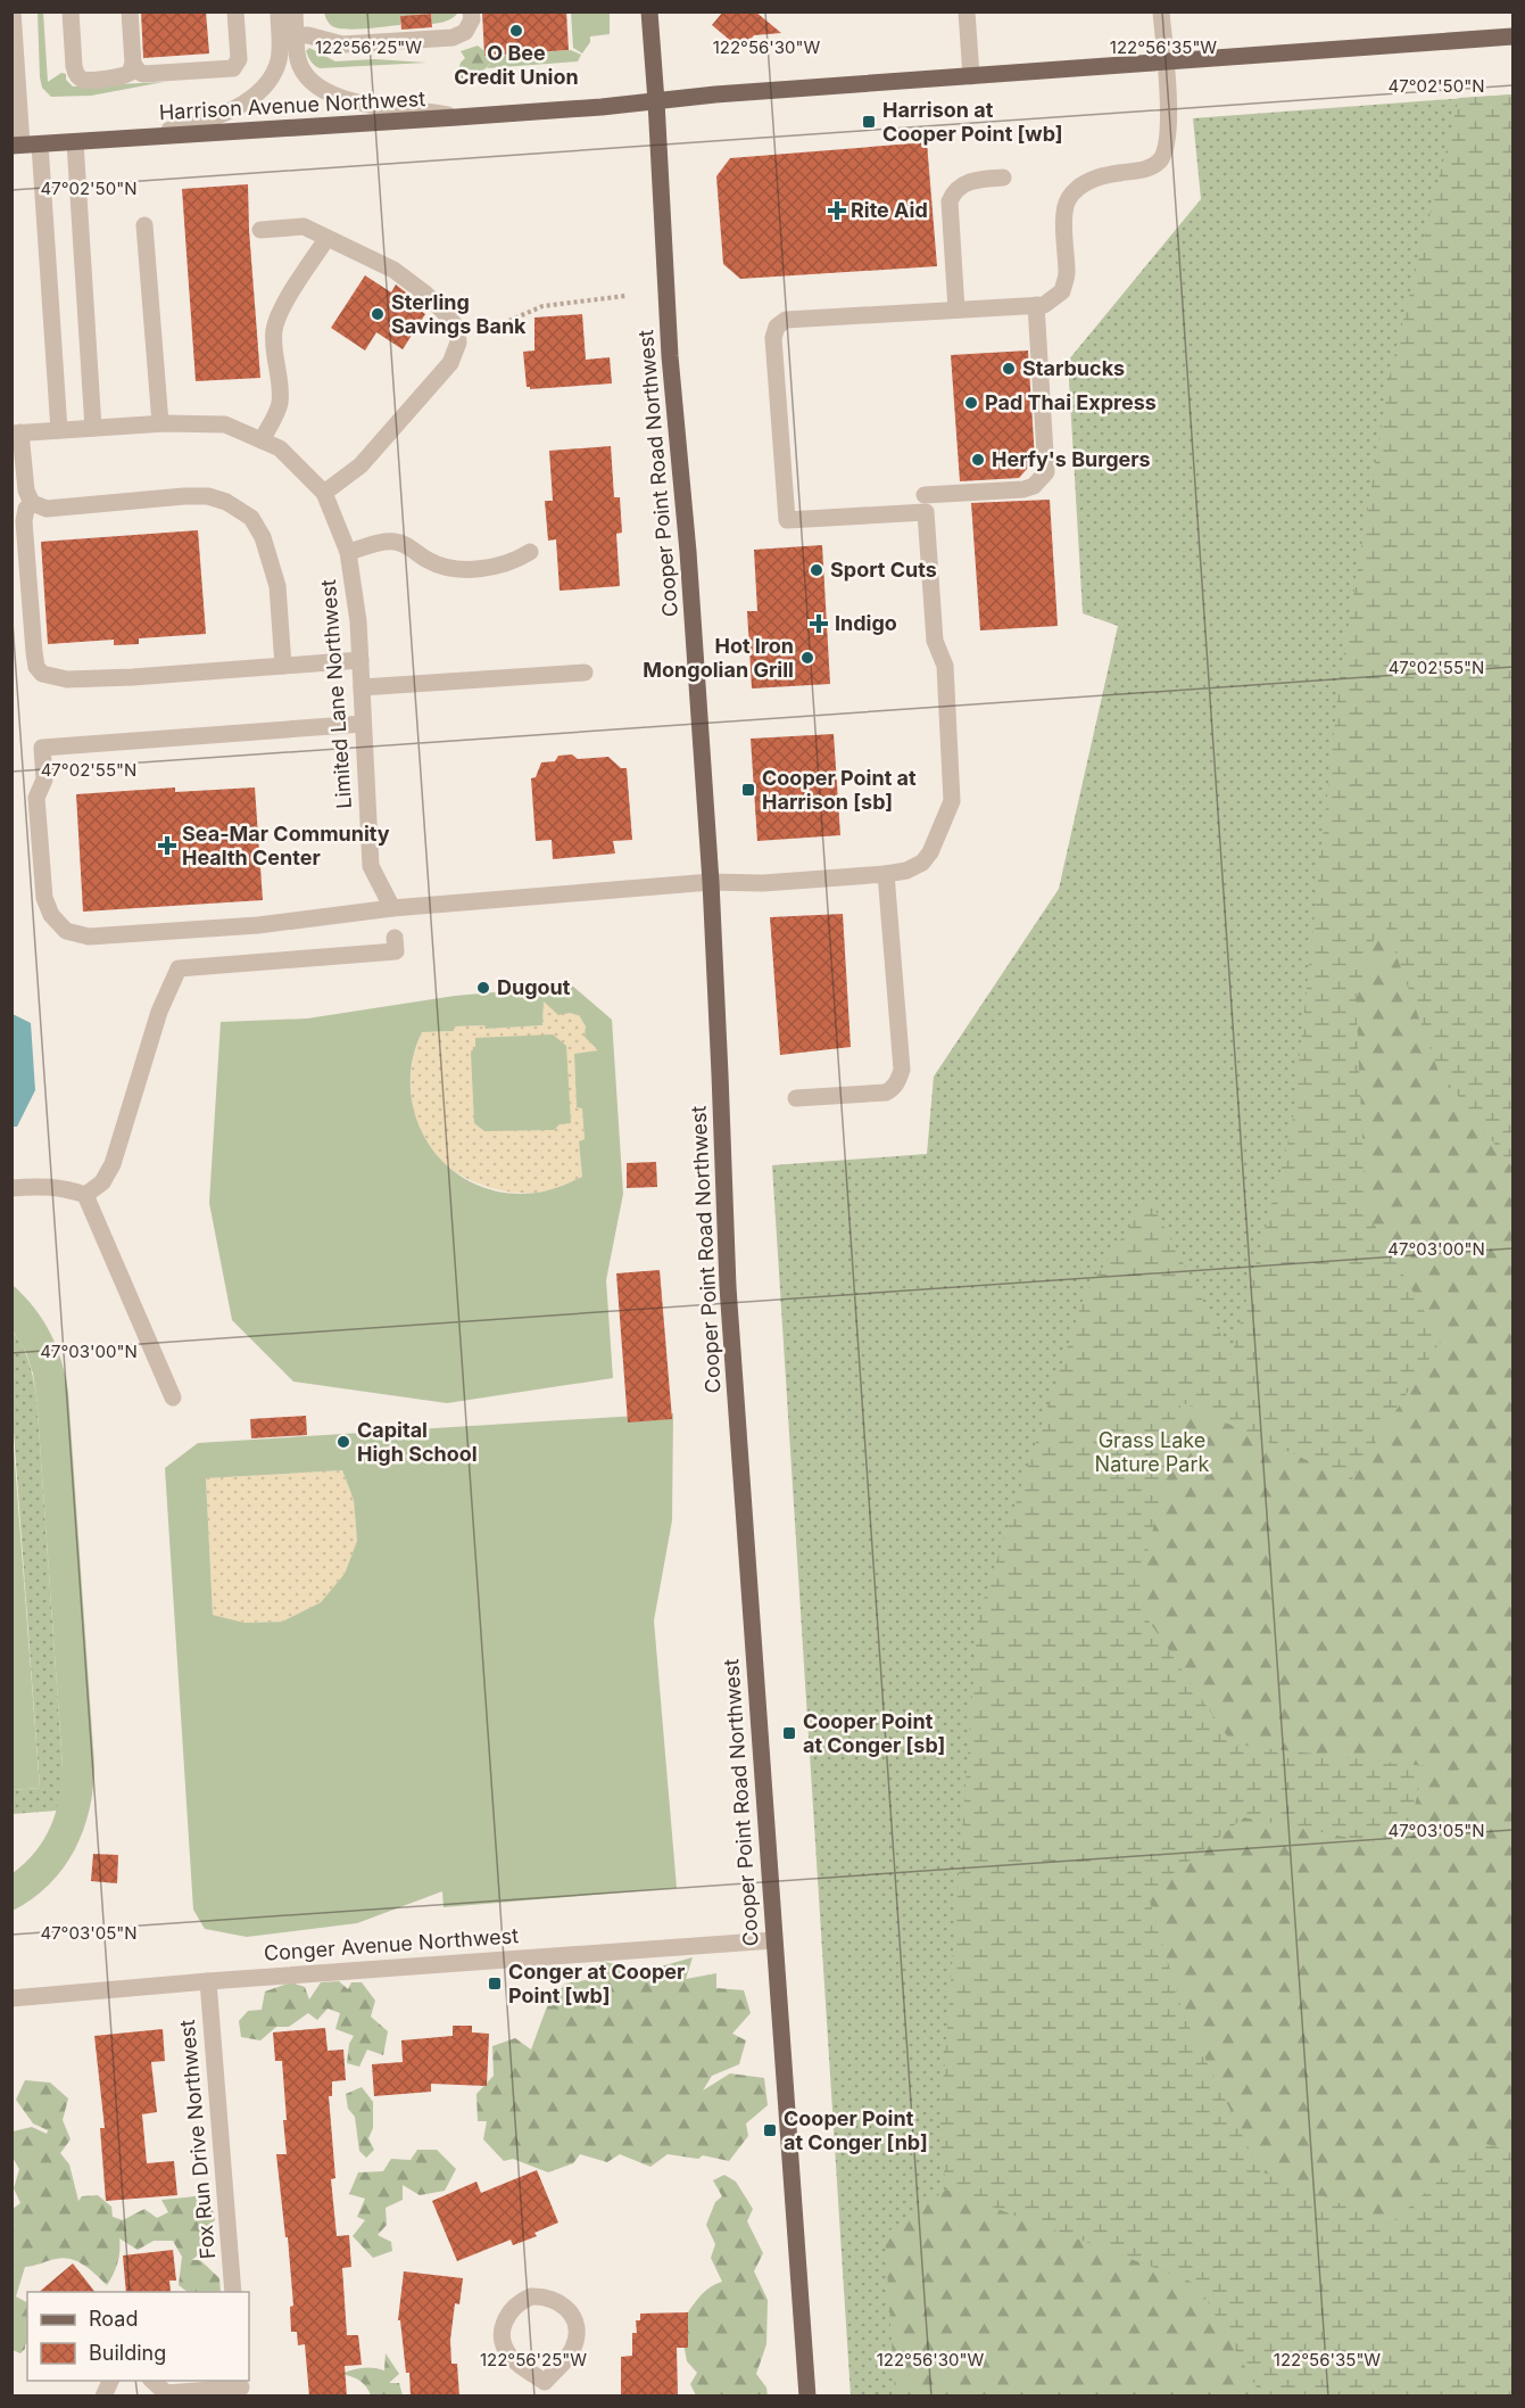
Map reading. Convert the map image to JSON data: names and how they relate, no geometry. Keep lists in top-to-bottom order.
{
  "streets": {
    "main road": ["Harrison Avenue Northwest", "Cooper Point Road Northwest"],
    "street": ["Limited Lane Northwest", "Conger Avenue Northwest", "Fox Run Drive Northwest"]
  },
  "crossings": [
    ["Harrison Avenue Northwest", "Cooper Point Road Northwest"],
    ["Cooper Point Road Northwest", "Conger Avenue Northwest"],
    ["Conger Avenue Northwest", "Fox Run Drive Northwest"]
  ],
  "parks": ["Grass Lake Nature Park"],
  "places": {
    "other": [
      "O Bee Credit Union",
      "Sterling Savings Bank",
      "Starbucks",
      "Pad Thai Express",
      "Herfy's Burgers",
      "Sport Cuts",
      "Hot Iron Mongolian Grill",
      "Dugout",
      "Capital High School"
    ],
    "transit": [
      "Harrison at Cooper Point [wb]",
      "Cooper Point at Harrison [sb]",
      "Cooper Point at Conger [sb]",
      "Conger at Cooper Point [wb]",
      "Cooper Point at Conger [nb]"
    ],
    "health": ["Rite Aid", "Indigo", "Sea-Mar Community Health Center"]
  },
  "legend": ["Road", "Building"],
  "coordinates": [
    "122°56'25\"W",
    "122°56'30\"W",
    "122°56'35\"W",
    "47°02'50\"N",
    "47°02'55\"N",
    "47°03'00\"N",
    "47°03'05\"N"
  ]
}
